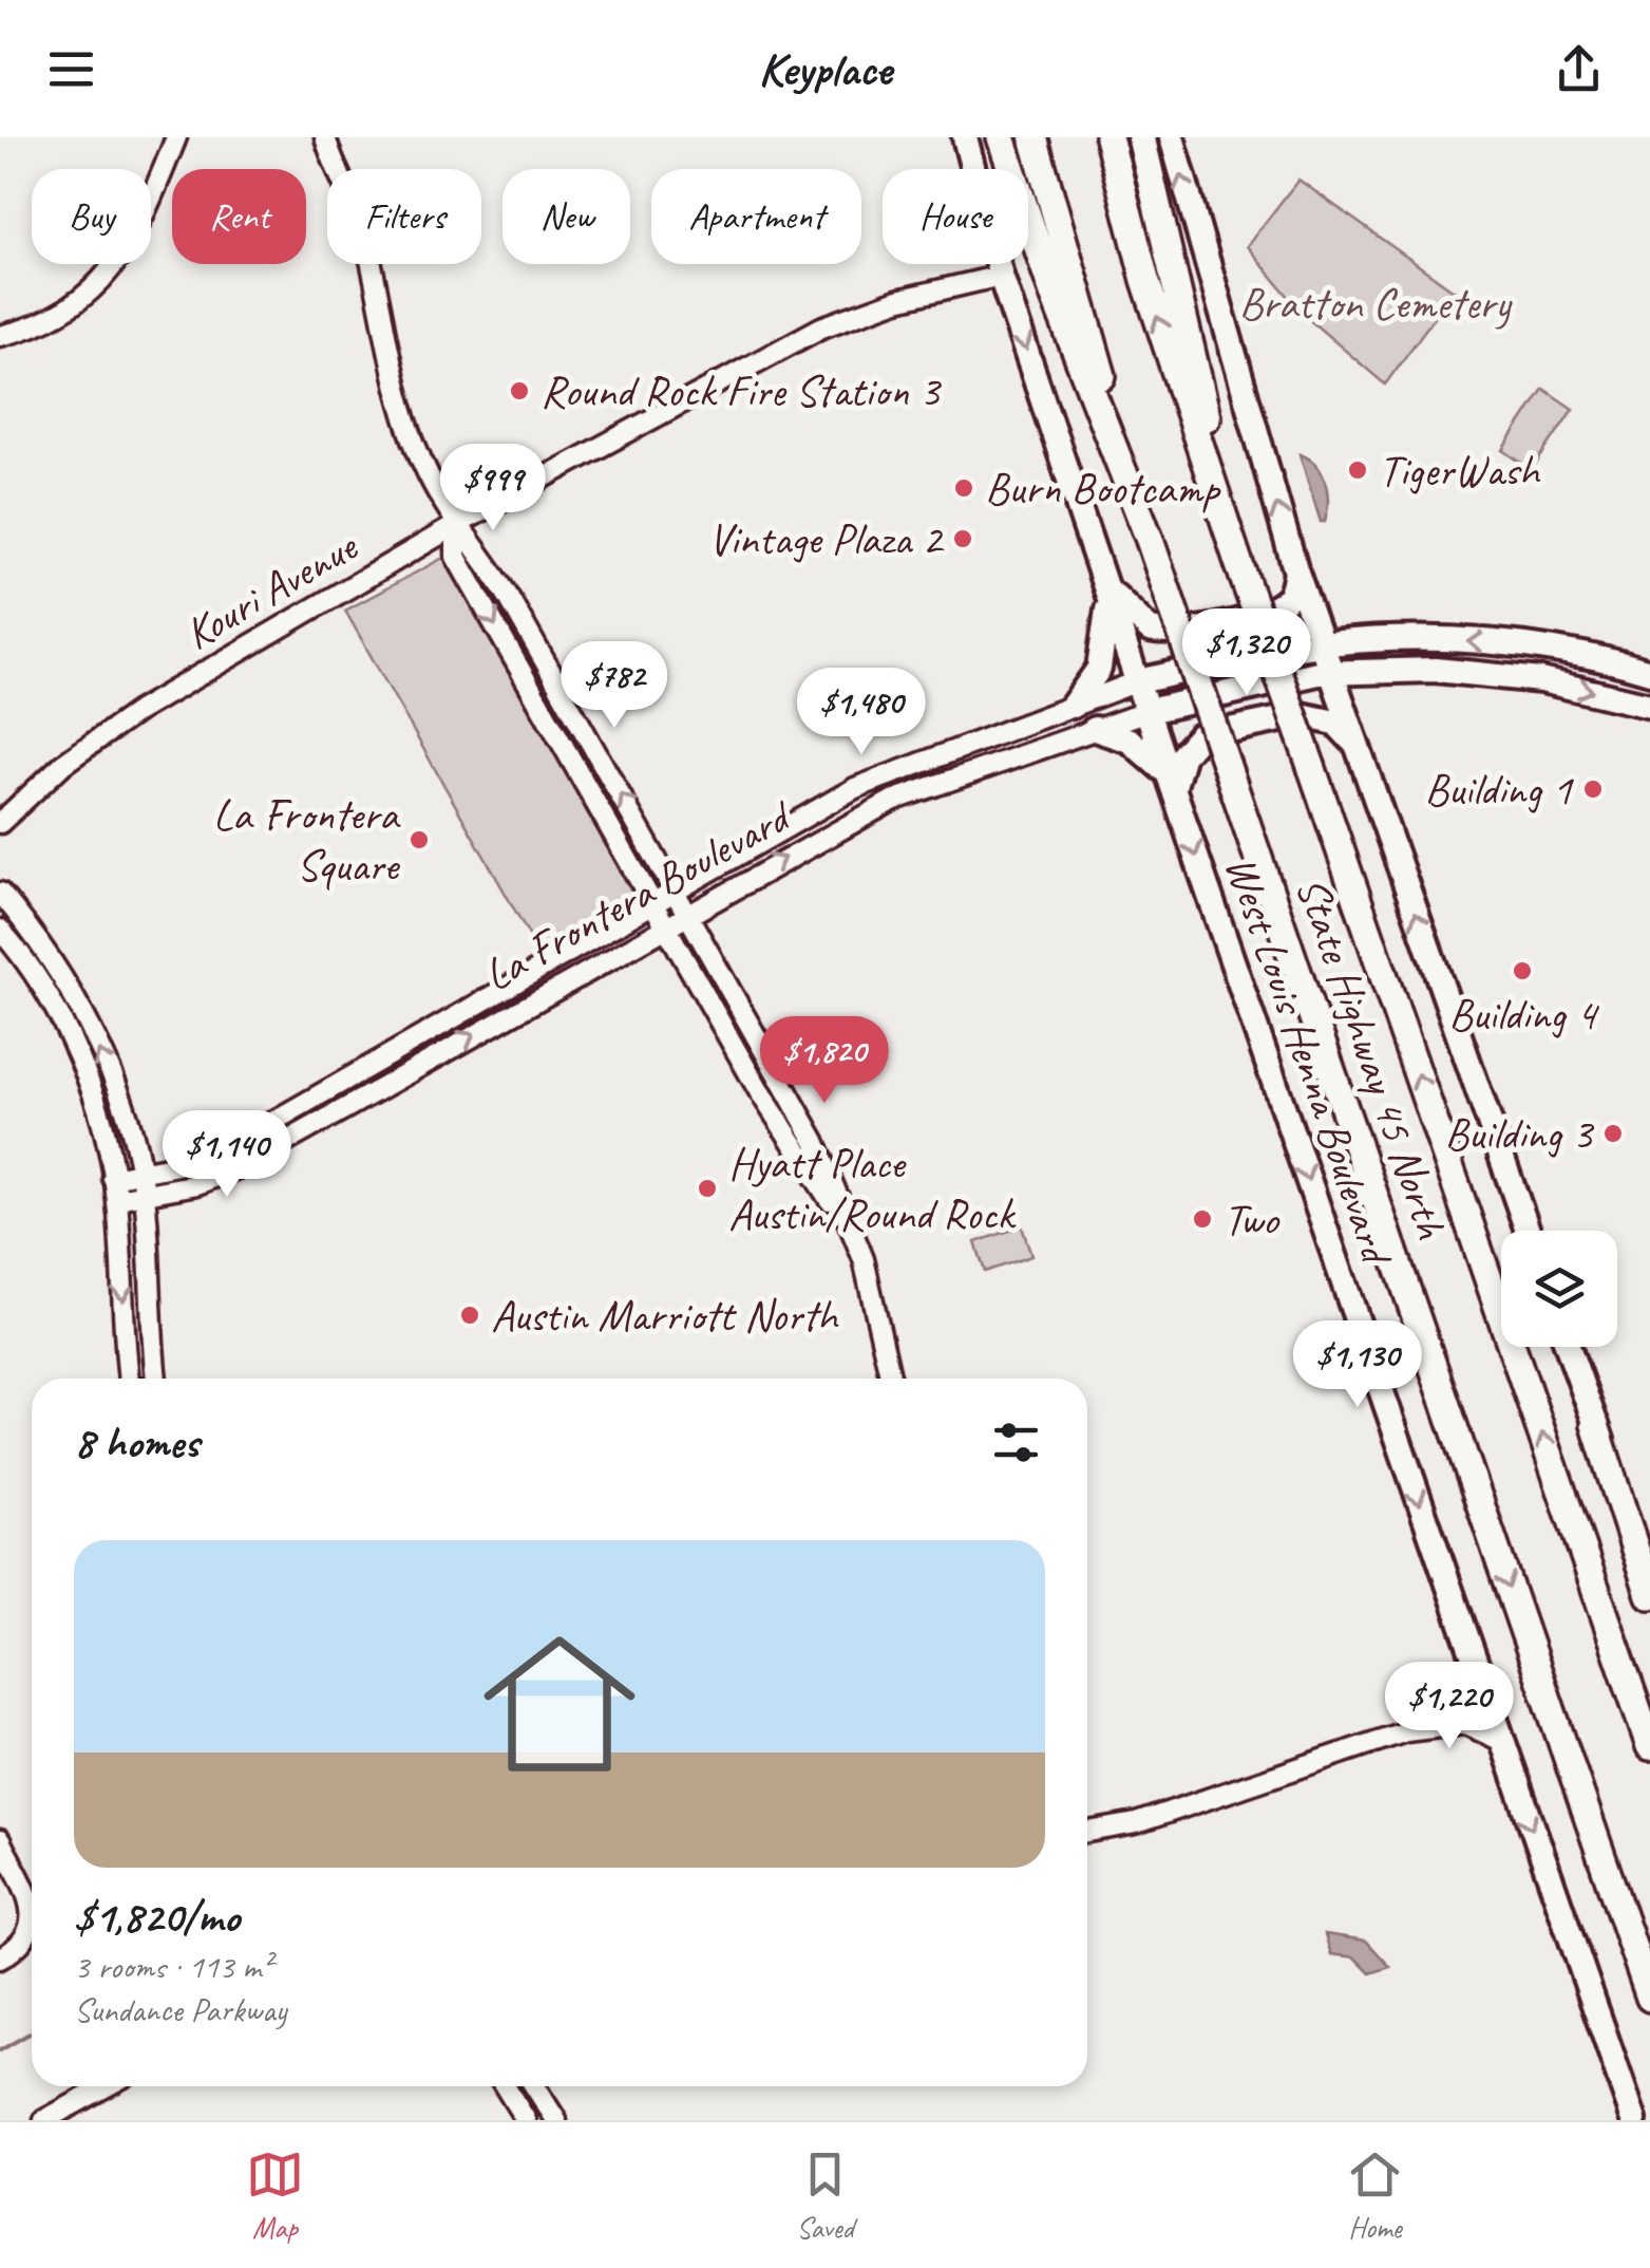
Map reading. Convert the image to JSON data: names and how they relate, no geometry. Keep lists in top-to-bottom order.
{
  "streets": {
    "highway": ["State Highway 45 North"],
    "main road": ["La Frontera Boulevard", "West Louis Henna Boulevard"],
    "street": ["Kouri Avenue"]
  },
  "crossings": [
    ["Kouri Avenue", "West Louis Henna Boulevard"],
    ["La Frontera Boulevard", "West Louis Henna Boulevard"]
  ],
  "parks": ["Bratton Cemetery"],
  "places": [
    "Round Rock Fire Station 3",
    "TigerWash",
    "Burn Bootcamp",
    "Vintage Plaza 2",
    "Building 1",
    "La Frontera Square",
    "Building 4",
    "Building 3",
    "Hyatt Place Austin/Round Rock",
    "Two",
    "Austin Marriott North"
  ],
  "page": {
    "header": "Keyplace",
    "chip": [
      "Buy",
      "Rent",
      "Filters",
      "New",
      "Apartment",
      "House"
    ],
    "price": [
      "$999",
      "$1,320",
      "$782",
      "$1,480",
      "$1,820",
      "$1,140",
      "$1,130",
      "$1,220"
    ],
    "heading": "8 homes",
    "list": [
      {
        "name": "$1,820/mo",
        "note": "3 rooms · 113 m² · Sundance Parkway"
      }
    ],
    "tabs": ["Map", "Saved", "Home"]
  }
}
